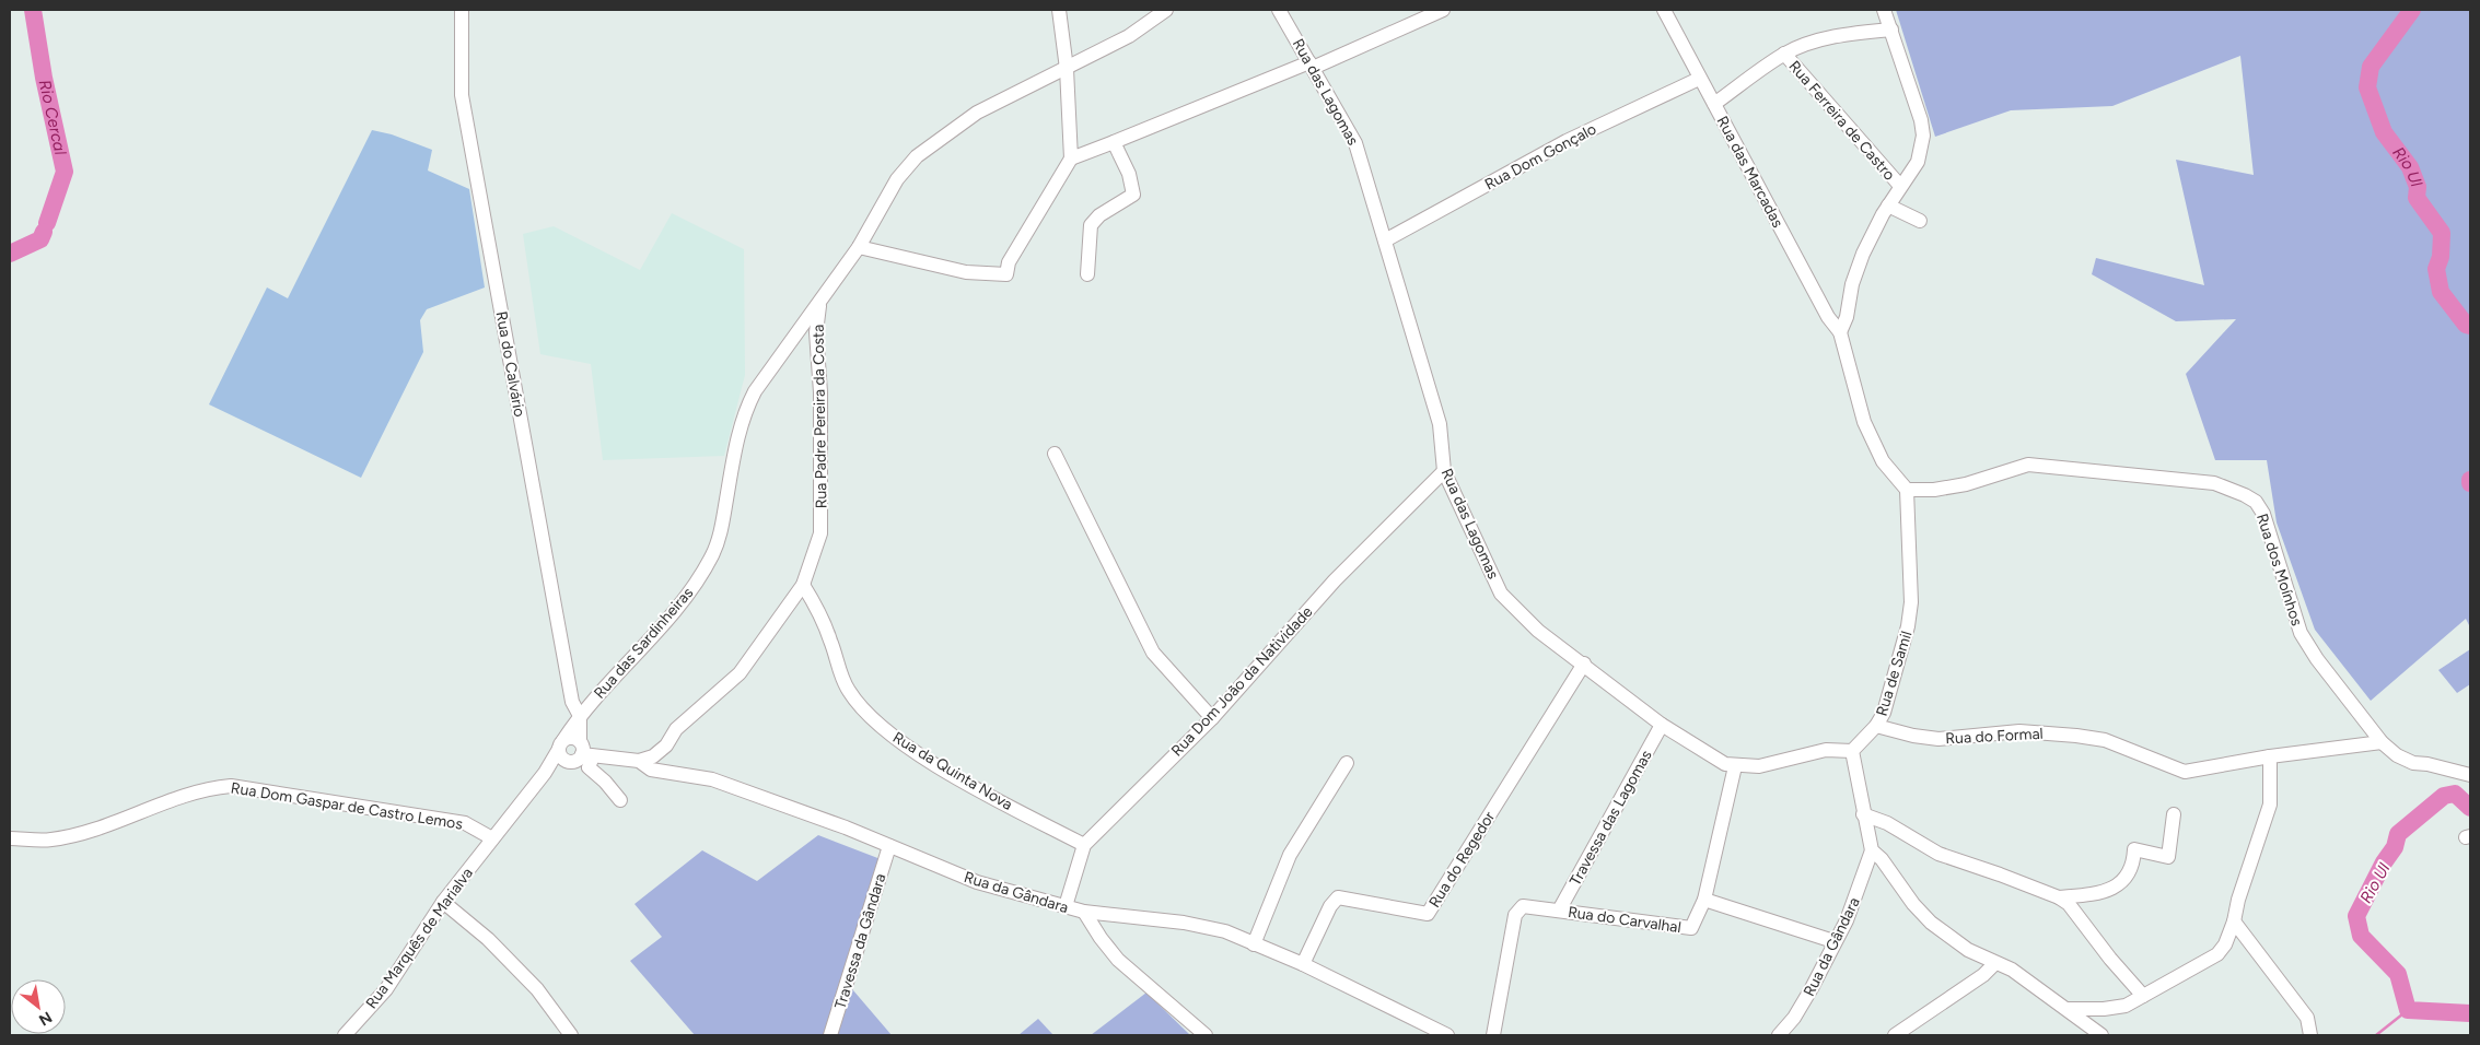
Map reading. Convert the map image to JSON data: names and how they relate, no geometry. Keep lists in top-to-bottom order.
{
  "streets": {
    "street": [
      "Rua das Lagomas",
      "Rua Ferreira de Castro",
      "Rua Dom Gonçalo",
      "Rua das Marcadas",
      "Rua do Calvário",
      "Rua Padre Pereira da Costa",
      "Rua dos Moínhos",
      "Rua das Sardinheiras",
      "Rua de Samil",
      "Rua Dom João da Natividade",
      "Rua do Formal",
      "Rua da Quinta Nova",
      "Rua Dom Gaspar de Castro Lemos",
      "Travessa das Lagomas",
      "Rua do Regedor",
      "Rua da Gândara",
      "Rua do Carvalhal",
      "Rua Marquês de Marialva",
      "Travessa da Gândara"
    ]
  },
  "crossings": [
    ["Rua das Lagomas", "Rua Dom Gonçalo"],
    ["Rua das Lagomas", "Rua de Samil"],
    ["Rua das Lagomas", "Rua Dom João da Natividade"],
    ["Rua das Lagomas", "Travessa das Lagomas"],
    ["Rua das Lagomas", "Rua do Regedor"],
    ["Rua das Lagomas", "Rua do Carvalhal"],
    ["Rua Dom Gonçalo", "Rua das Marcadas"],
    ["Rua do Calvário", "Rua das Sardinheiras"],
    ["Rua Padre Pereira da Costa", "Rua das Sardinheiras"],
    ["Rua Padre Pereira da Costa", "Rua da Quinta Nova"],
    ["Rua Padre Pereira da Costa", "Rua da Gândara"],
    ["Rua dos Moínhos", "Rua de Samil"],
    ["Rua dos Moínhos", "Rua do Formal"],
    ["Rua das Sardinheiras", "Rua Dom Gaspar de Castro Lemos"],
    ["Rua das Sardinheiras", "Rua da Gândara"],
    ["Rua das Sardinheiras", "Rua Marquês de Marialva"],
    ["Rua de Samil", "Rua do Formal"],
    ["Rua Dom João da Natividade", "Rua da Quinta Nova"],
    ["Rua Dom João da Natividade", "Rua da Gândara"],
    ["Rua Dom Gaspar de Castro Lemos", "Rua Marquês de Marialva"],
    ["Travessa das Lagomas", "Rua do Carvalhal"],
    ["Rua do Regedor", "Rua da Gândara"],
    ["Rua da Gândara", "Travessa da Gândara"]
  ],
  "water": ["Rio Cercal", "Rio Ul"],
  "north": "bottom right"
}
